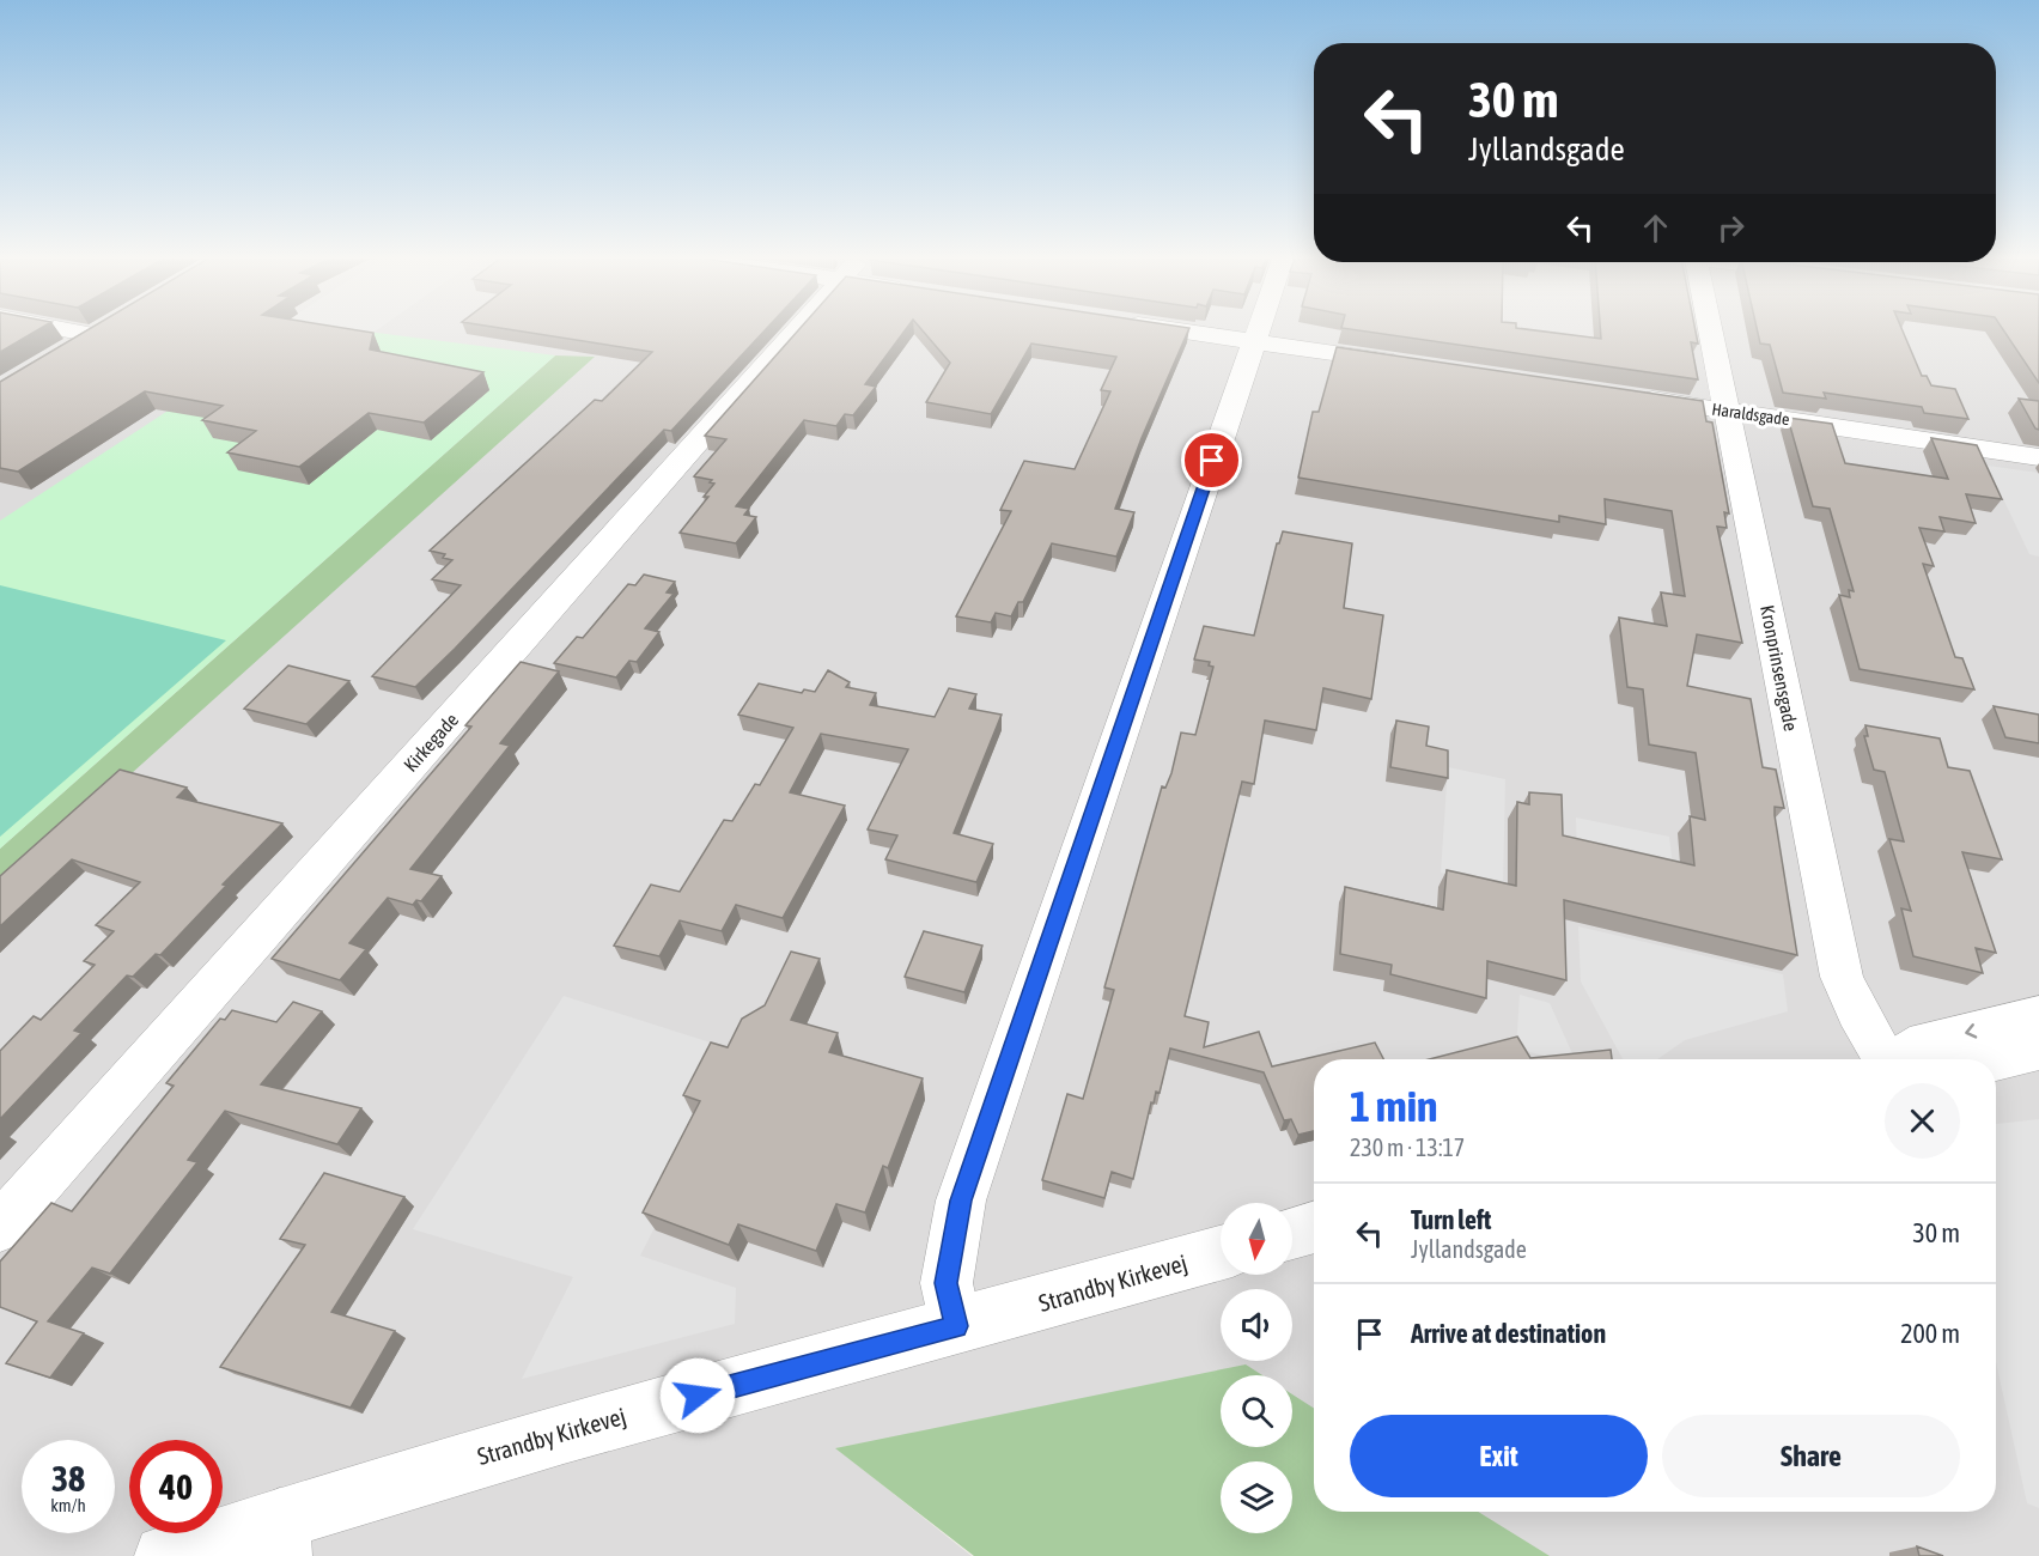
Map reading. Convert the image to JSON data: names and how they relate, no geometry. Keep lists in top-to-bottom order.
{
  "streets": {
    "street": [
      "Haraldsgade",
      "Kronprinsensgade",
      "Kirkegade",
      "Strandby Kirkevej"
    ]
  },
  "crossings": [
    ["Haraldsgade", "Kronprinsensgade"]
  ],
  "north": "bottom",
  "page": {
    "turn": ["30 m", "Jyllandsgade"],
    "heading": ["1 min", "230 m · 13:17"],
    "list": [
      {
        "name": "Turn left",
        "note": "Jyllandsgade",
        "value": "30 m"
      },
      {
        "name": "Arrive at destination",
        "value": "200 m"
      }
    ],
    "buttons": ["Exit", "Share"],
    "speed": "38 km/h",
    "limit": "40"
  }
}
